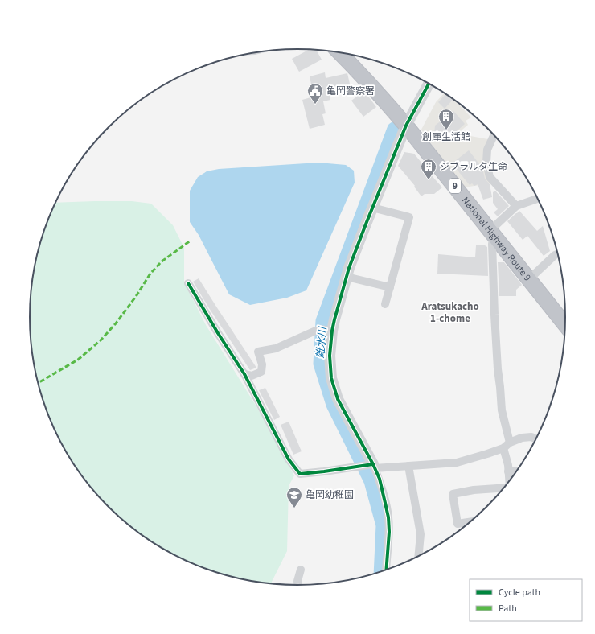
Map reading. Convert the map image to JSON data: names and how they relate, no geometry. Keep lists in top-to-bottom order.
{
  "streets": {
    "highway": ["9", "National Highway Route 9"]
  },
  "districts": ["Aratsukacho 1-chome"],
  "water": ["雑水川"],
  "places": {
    "public building": ["亀岡警察署"],
    "building": ["創庫生活館", "ジブラルタ生命"],
    "school or university": ["亀岡幼稚園"]
  },
  "legend": ["Cycle path", "Path"]
}
